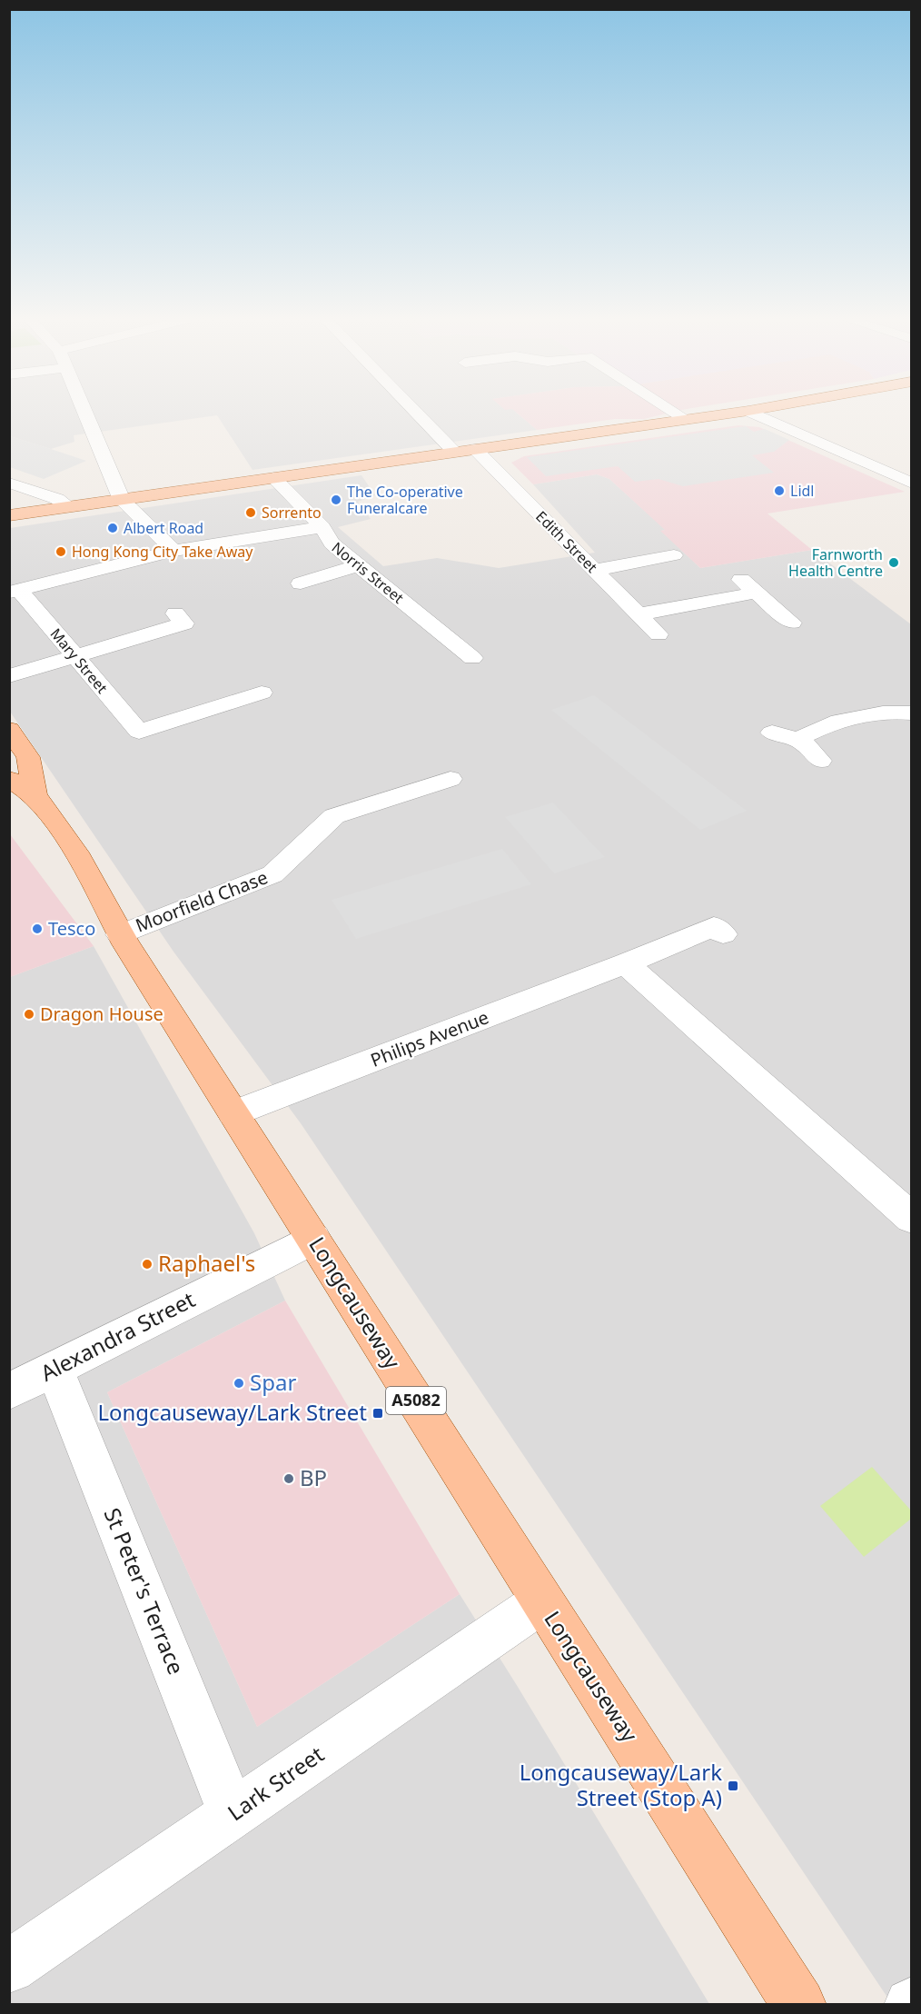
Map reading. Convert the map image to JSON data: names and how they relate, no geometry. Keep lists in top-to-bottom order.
{
  "streets": {
    "main road": ["Longcauseway", "A5082"],
    "street": [
      "Edith Street",
      "Norris Street",
      "Mary Street",
      "Moorfield Chase",
      "Philips Avenue",
      "Alexandra Street",
      "St Peter's Terrace",
      "Lark Street"
    ]
  },
  "crossings": [
    ["Moorfield Chase", "Longcauseway"],
    ["Philips Avenue", "Longcauseway"],
    ["Longcauseway", "Alexandra Street"],
    ["Longcauseway", "Lark Street"],
    ["Alexandra Street", "St Peter's Terrace"],
    ["St Peter's Terrace", "Lark Street"]
  ],
  "places": {
    "other": [
      "Lidl",
      "The Co-operative Funeralcare",
      "Sorrento",
      "Albert Road",
      "Hong Kong City Take Away",
      "Farnworth Health Centre",
      "Tesco",
      "Dragon House",
      "Raphael's",
      "Spar",
      "BP"
    ],
    "transit": ["Longcauseway/Lark Street", "Longcauseway/Lark Street (Stop A)"]
  }
}
